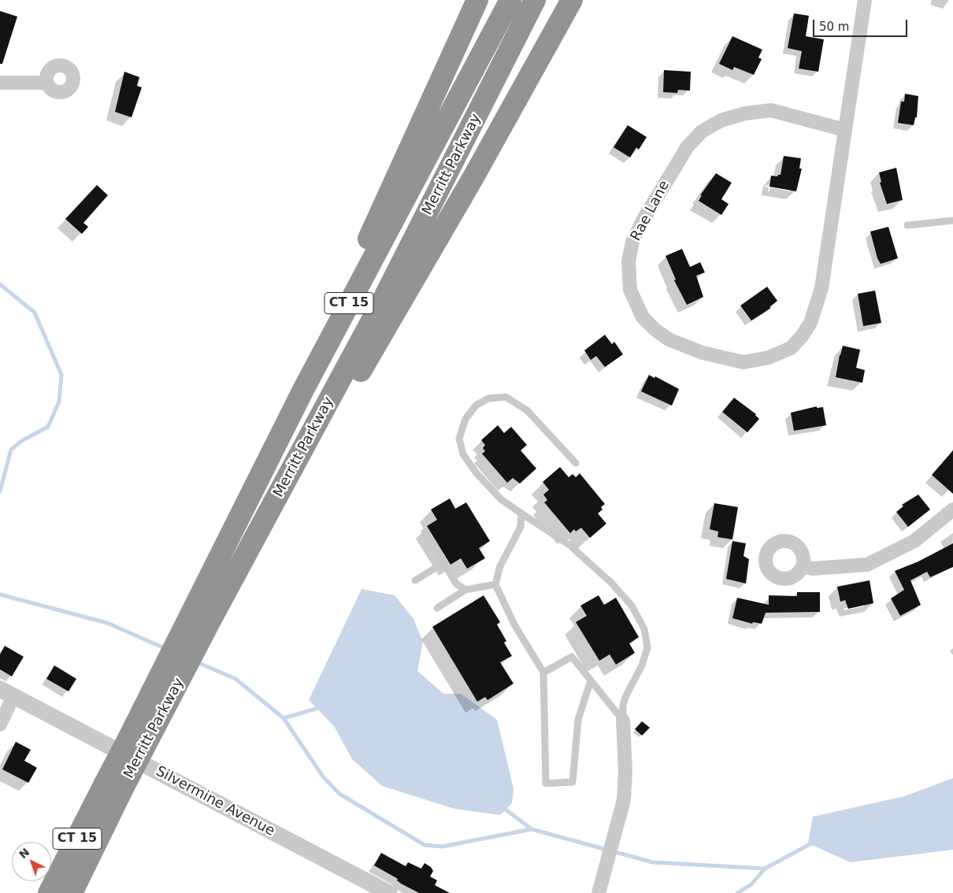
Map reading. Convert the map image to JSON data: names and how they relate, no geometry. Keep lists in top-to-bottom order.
{
  "streets": {
    "highway": ["Merritt Parkway", "CT 15"],
    "street": ["Rae Lane", "Silvermine Avenue"]
  },
  "scale_bar": "50 m",
  "north": "top left"
}
